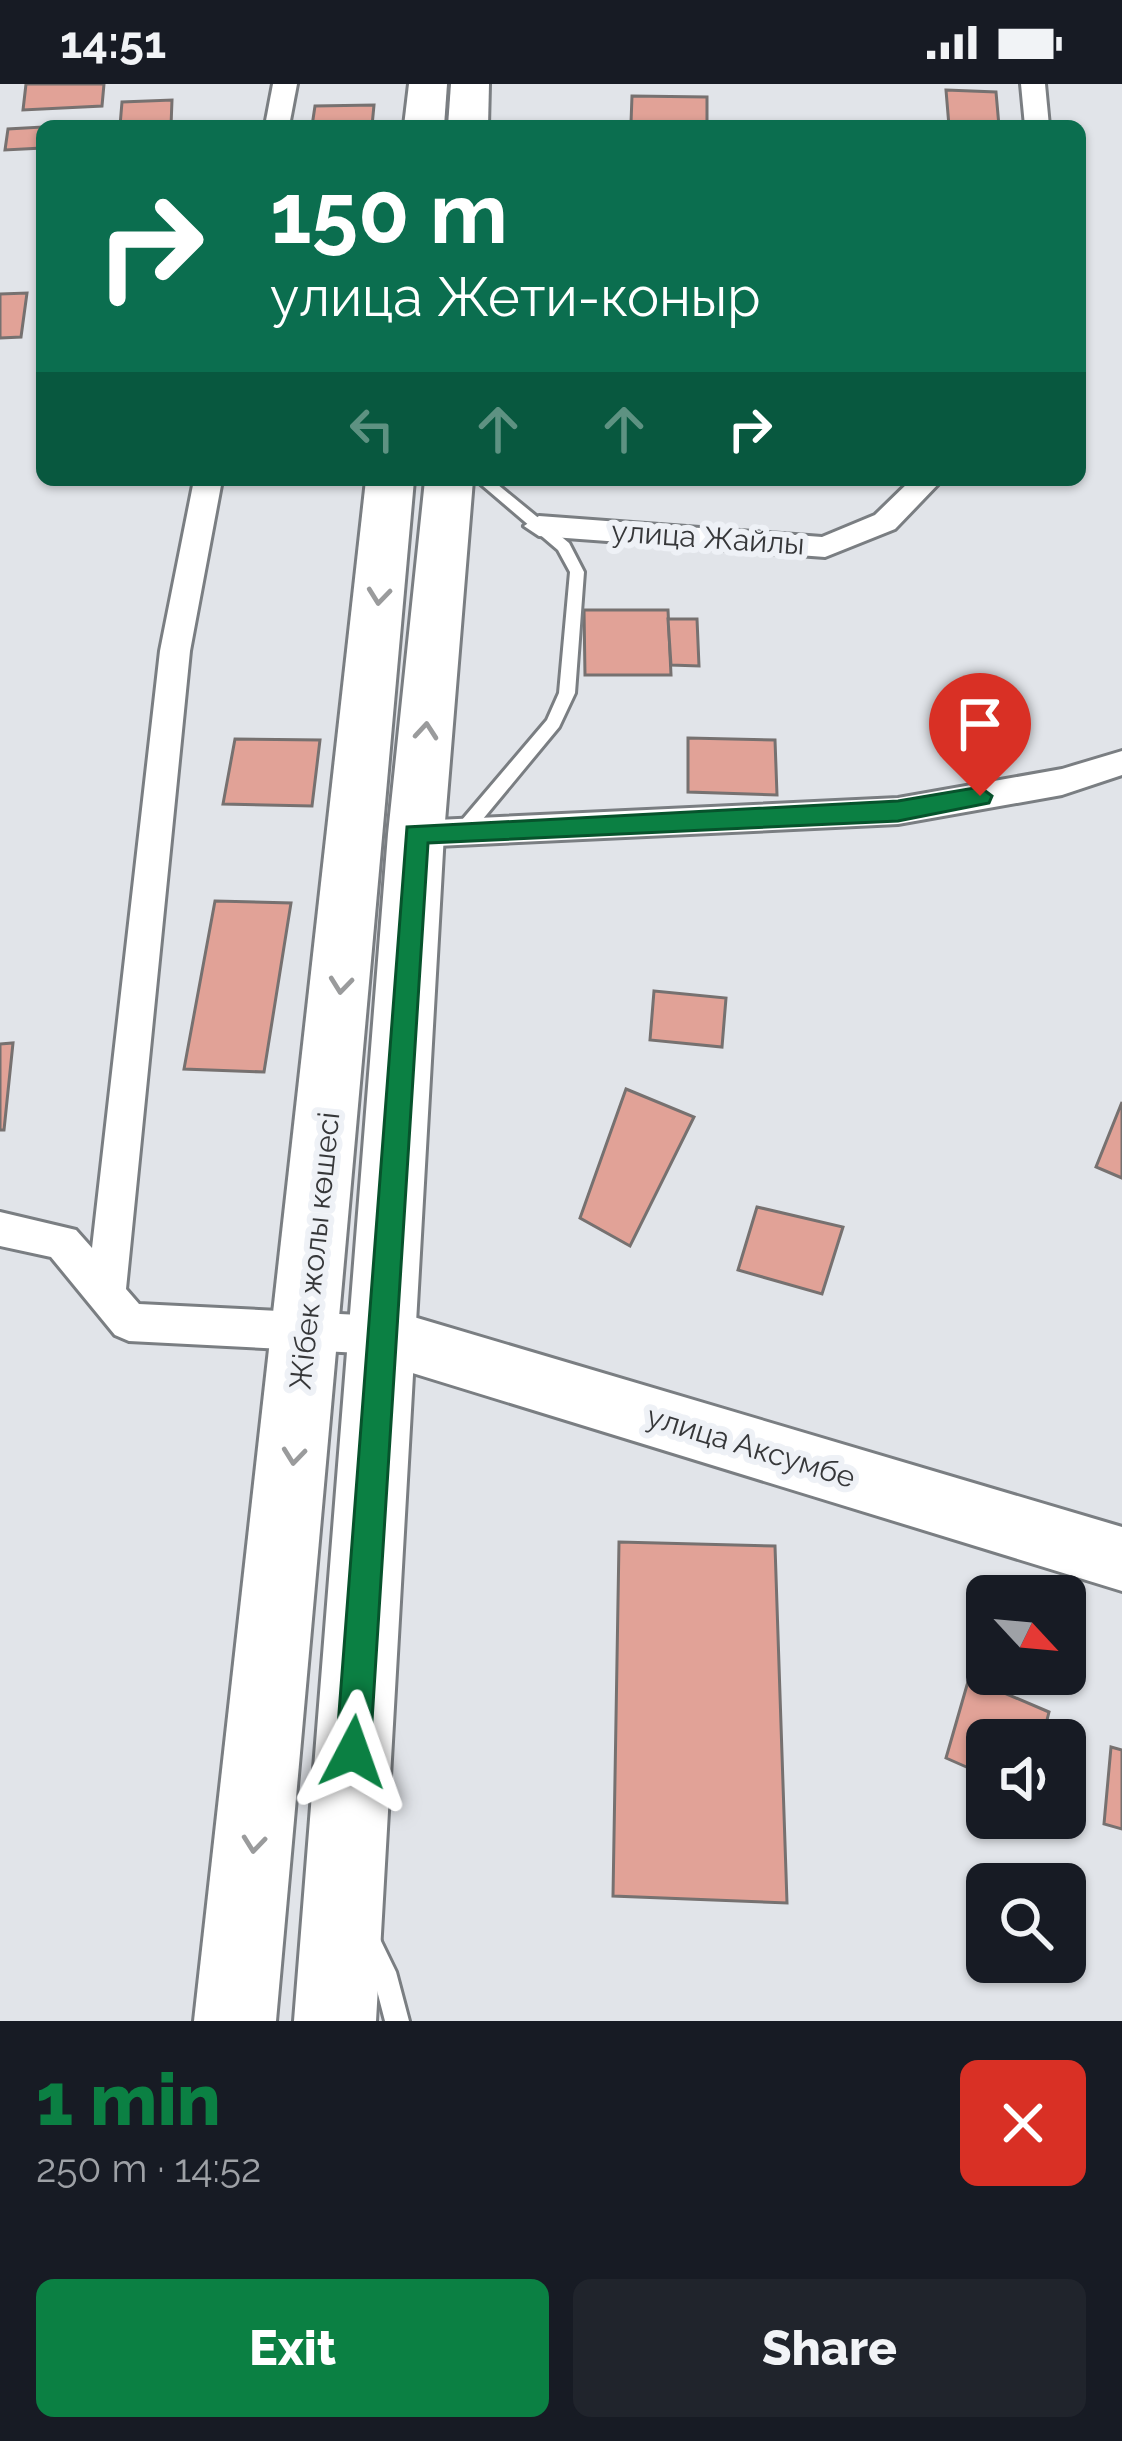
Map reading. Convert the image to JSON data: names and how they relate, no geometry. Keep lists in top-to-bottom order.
{
  "streets": {
    "main road": ["Жібек жолы көшесі", "улица Аксумбе"],
    "street": ["улица Жайлы"]
  },
  "north": "bottom right",
  "page": {
    "status": "14:51",
    "turn": ["150 m", "улица Жети-коныр"],
    "heading": ["1 min", "250 m · 14:52"],
    "buttons": ["Exit", "Share"]
  }
}
